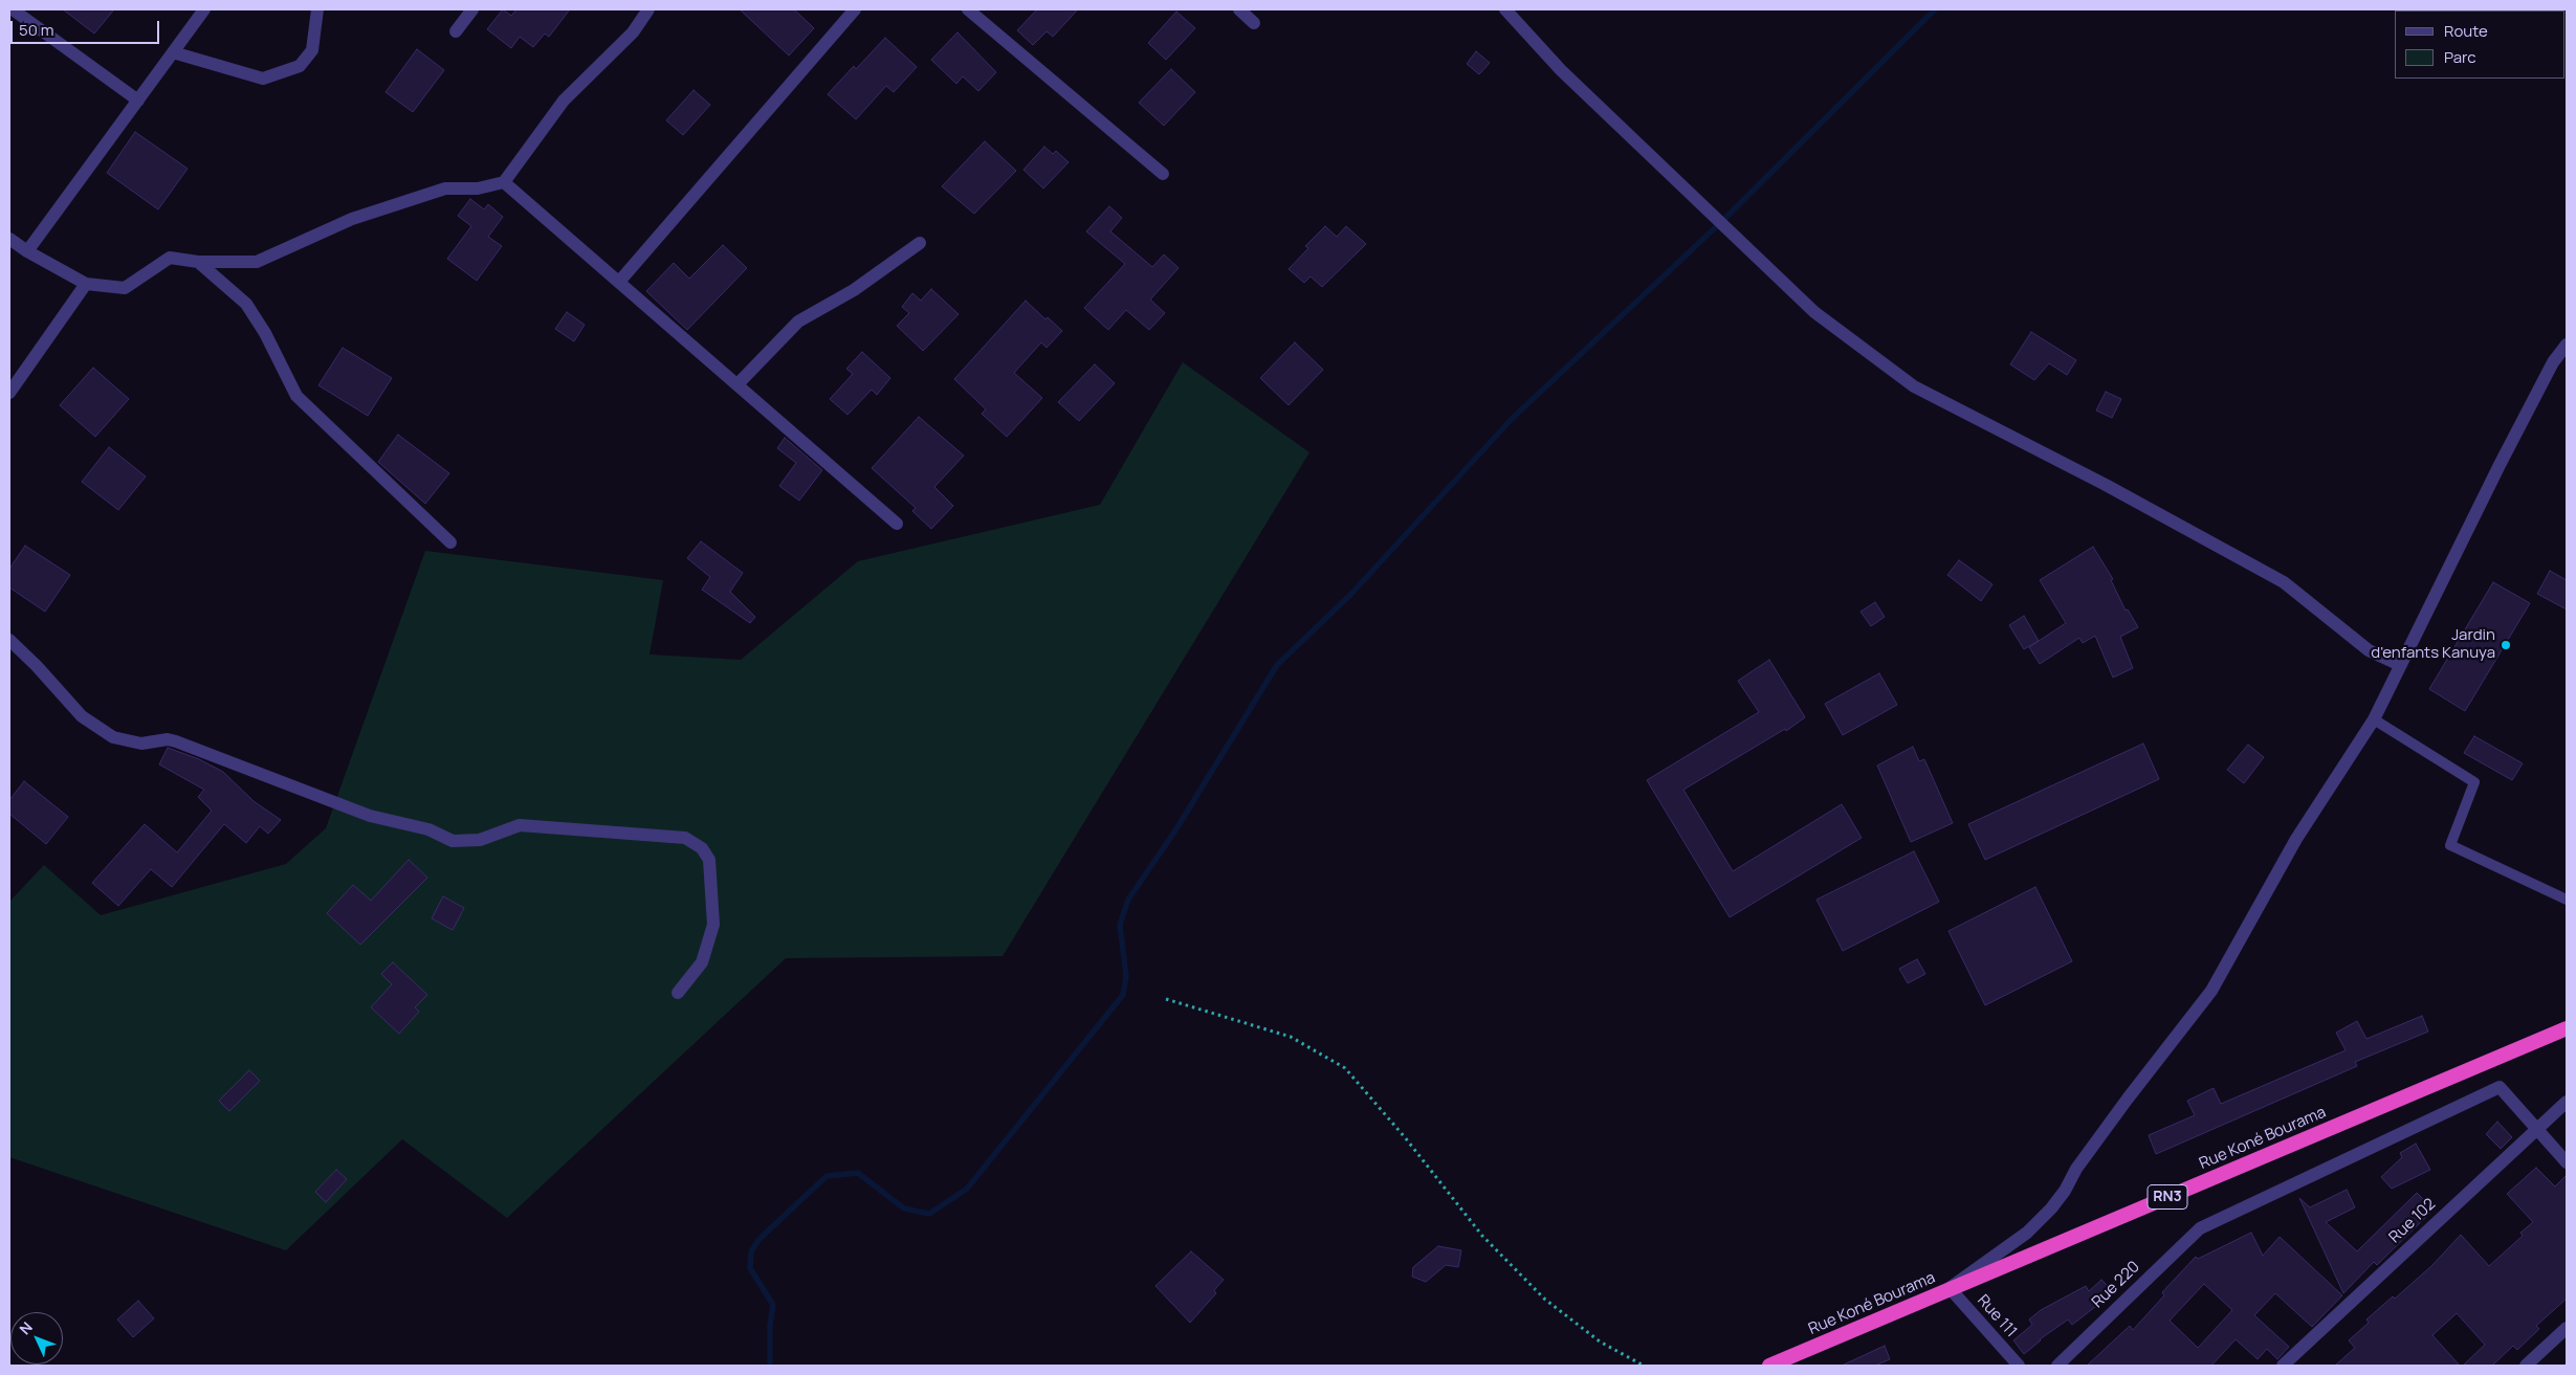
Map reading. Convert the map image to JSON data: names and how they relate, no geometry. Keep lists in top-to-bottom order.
{
  "streets": {
    "highway": ["Rue Koné Bourama", "RN3"],
    "street": ["Rue 102", "Rue 220", "Rue 111"]
  },
  "crossings": [
    ["Rue Koné Bourama", "Rue 111"],
    ["Rue 102", "Rue 220"]
  ],
  "places": ["Jardin d'enfants Kanuya"],
  "legend": ["Route", "Parc"],
  "scale_bar": "50 m",
  "north": "top left"
}
